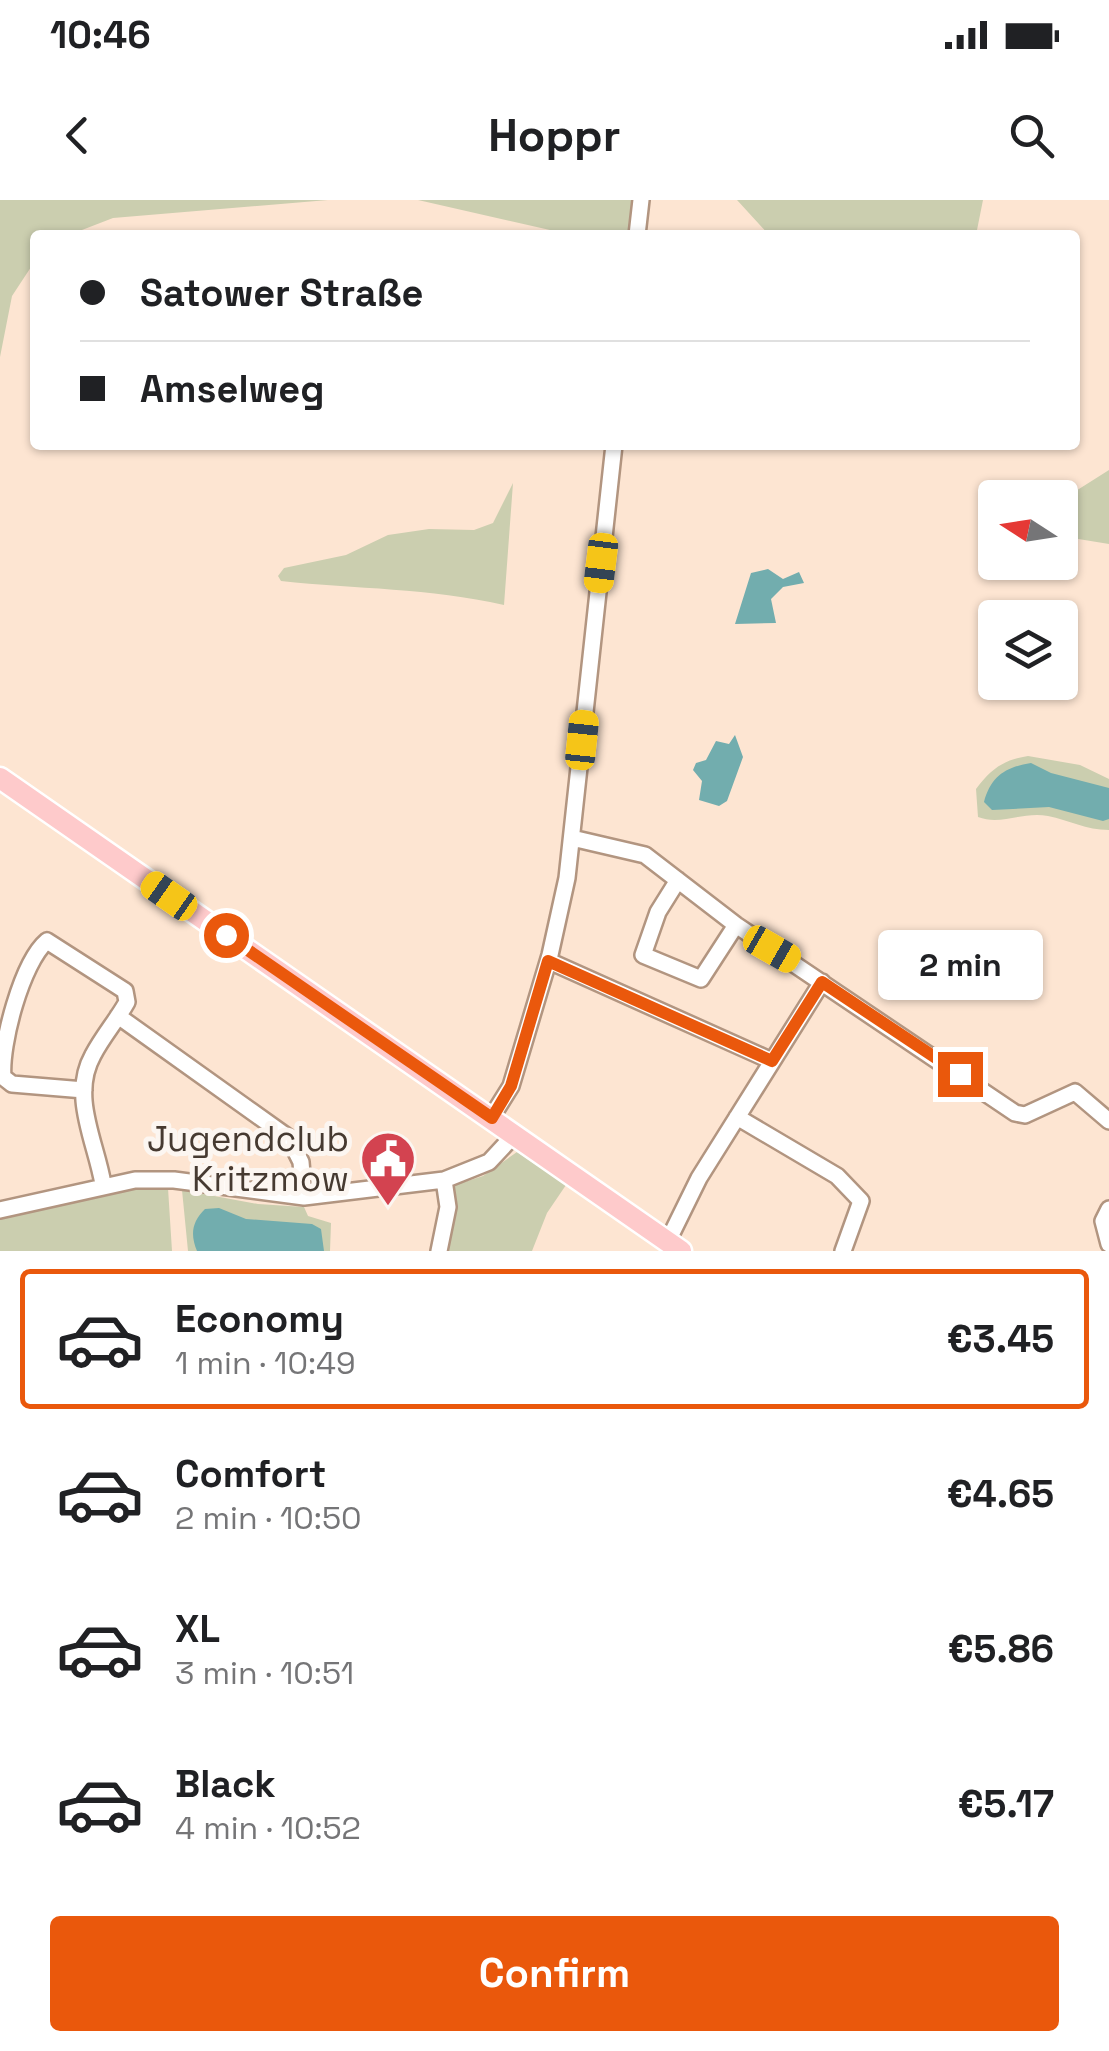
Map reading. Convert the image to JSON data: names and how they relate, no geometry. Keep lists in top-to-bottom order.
{
  "places": {
    "public building": ["Jugendclub Kritzmow"]
  },
  "north": "left",
  "page": {
    "status": "10:46",
    "header": "Hoppr",
    "banner": ["Satower Straße", "Amselweg"],
    "bubble": "2 min",
    "list": [
      {
        "name": "Economy",
        "note": "1 min · 10:49",
        "value": "€3.45"
      },
      {
        "name": "Comfort",
        "note": "2 min · 10:50",
        "value": "€4.65"
      },
      {
        "name": "XL",
        "note": "3 min · 10:51",
        "value": "€5.86"
      },
      {
        "name": "Black",
        "note": "4 min · 10:52",
        "value": "€5.17"
      }
    ],
    "buttons": "Confirm"
  }
}
